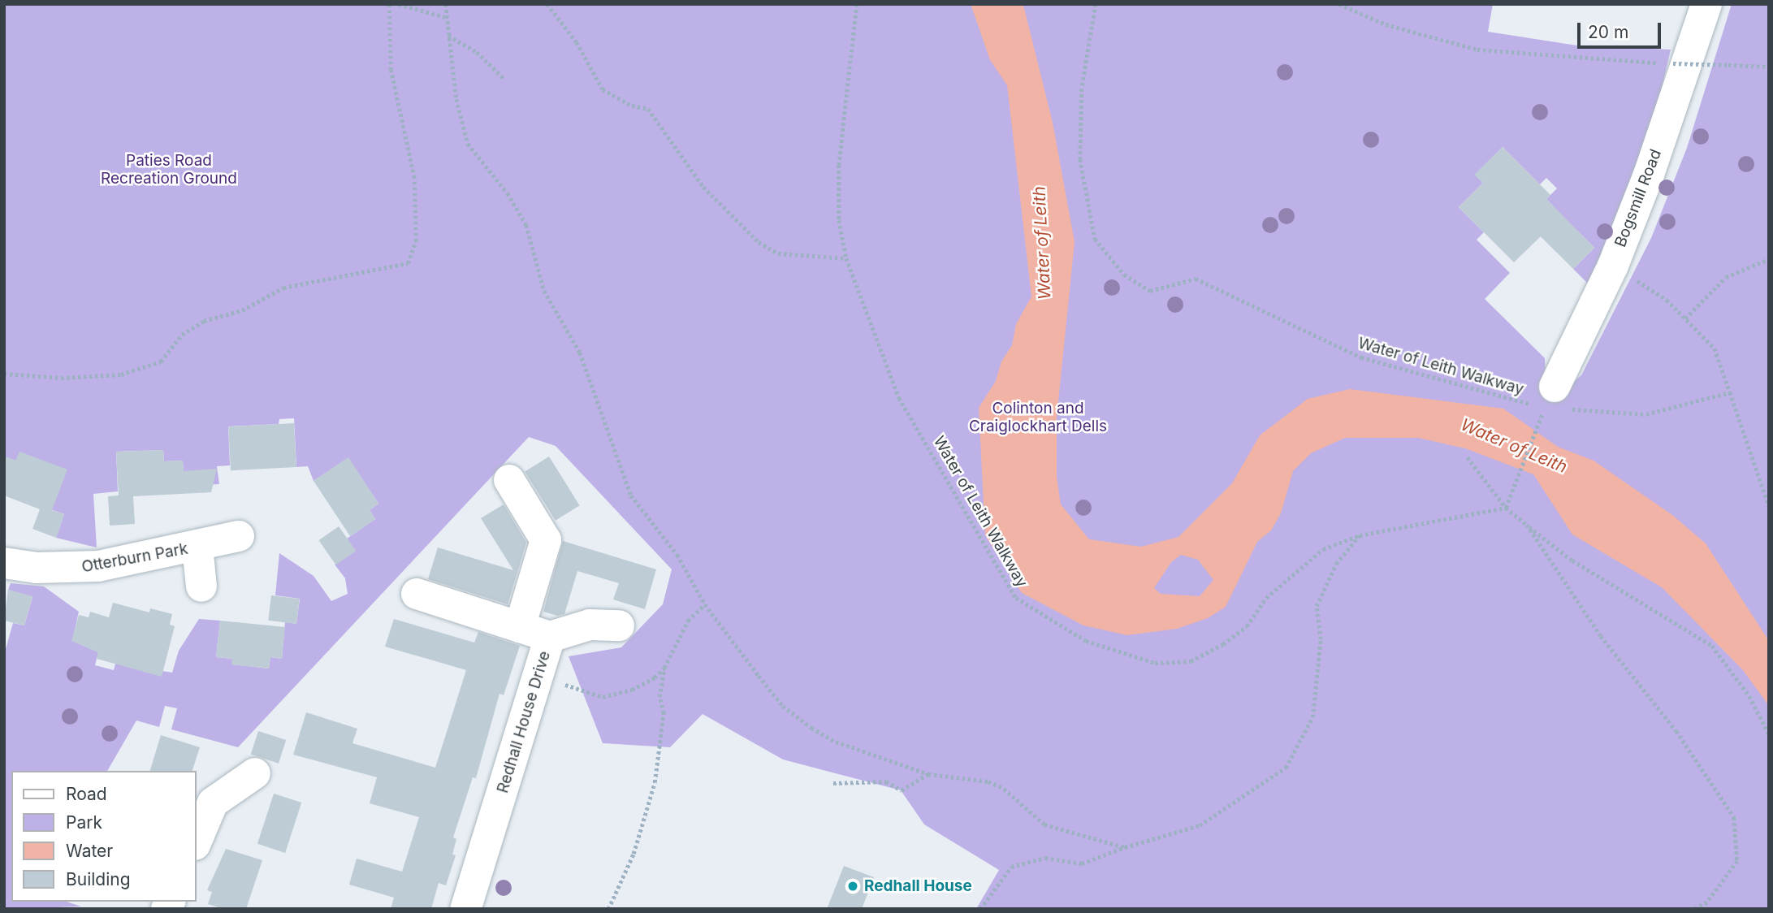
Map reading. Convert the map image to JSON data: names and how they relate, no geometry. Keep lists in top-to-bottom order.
{
  "streets": {
    "street": ["Bogsmill Road", "Otterburn Park", "Redhall House Drive"],
    "path": ["Water of Leith Walkway"]
  },
  "crossings": [
    ["Bogsmill Road", "Water of Leith Walkway"]
  ],
  "water": ["Water of Leith"],
  "parks": ["Paties Road Recreation Ground", "Colinton and Craiglockhart Dells"],
  "places": ["Redhall House"],
  "legend": [
    "Road",
    "Park",
    "Water",
    "Building"
  ],
  "scale_bar": "20 m"
}
